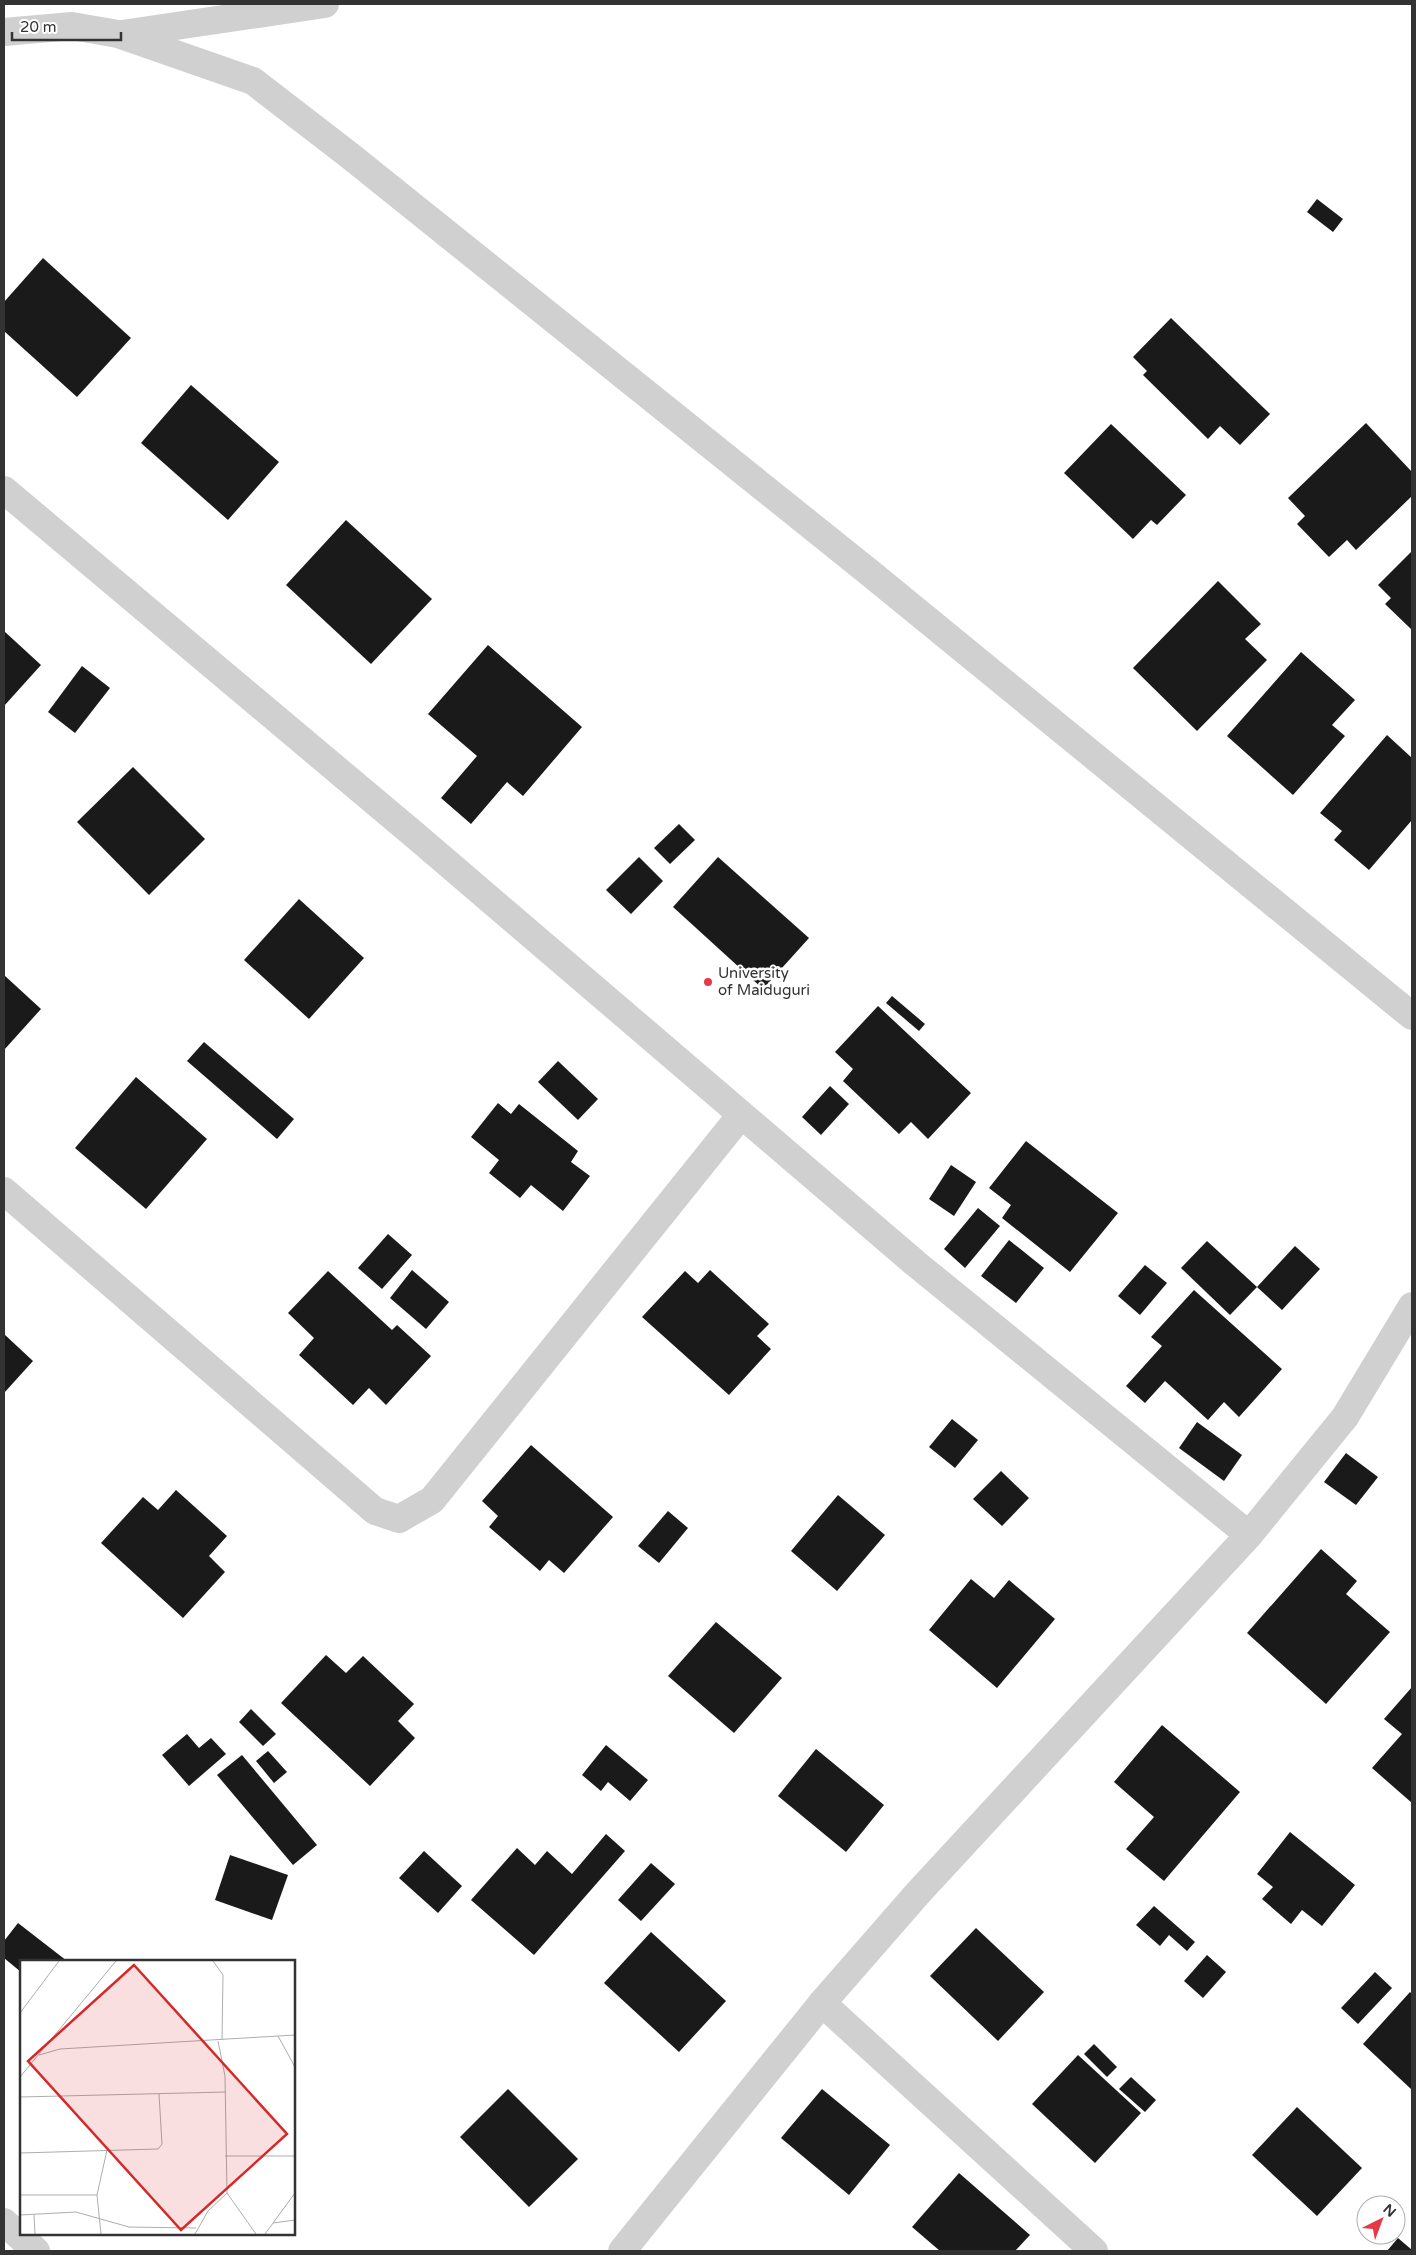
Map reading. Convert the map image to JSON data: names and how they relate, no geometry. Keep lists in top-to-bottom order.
{
  "places": ["University of Maiduguri"],
  "scale_bar": "20 m",
  "north": "top right"
}
